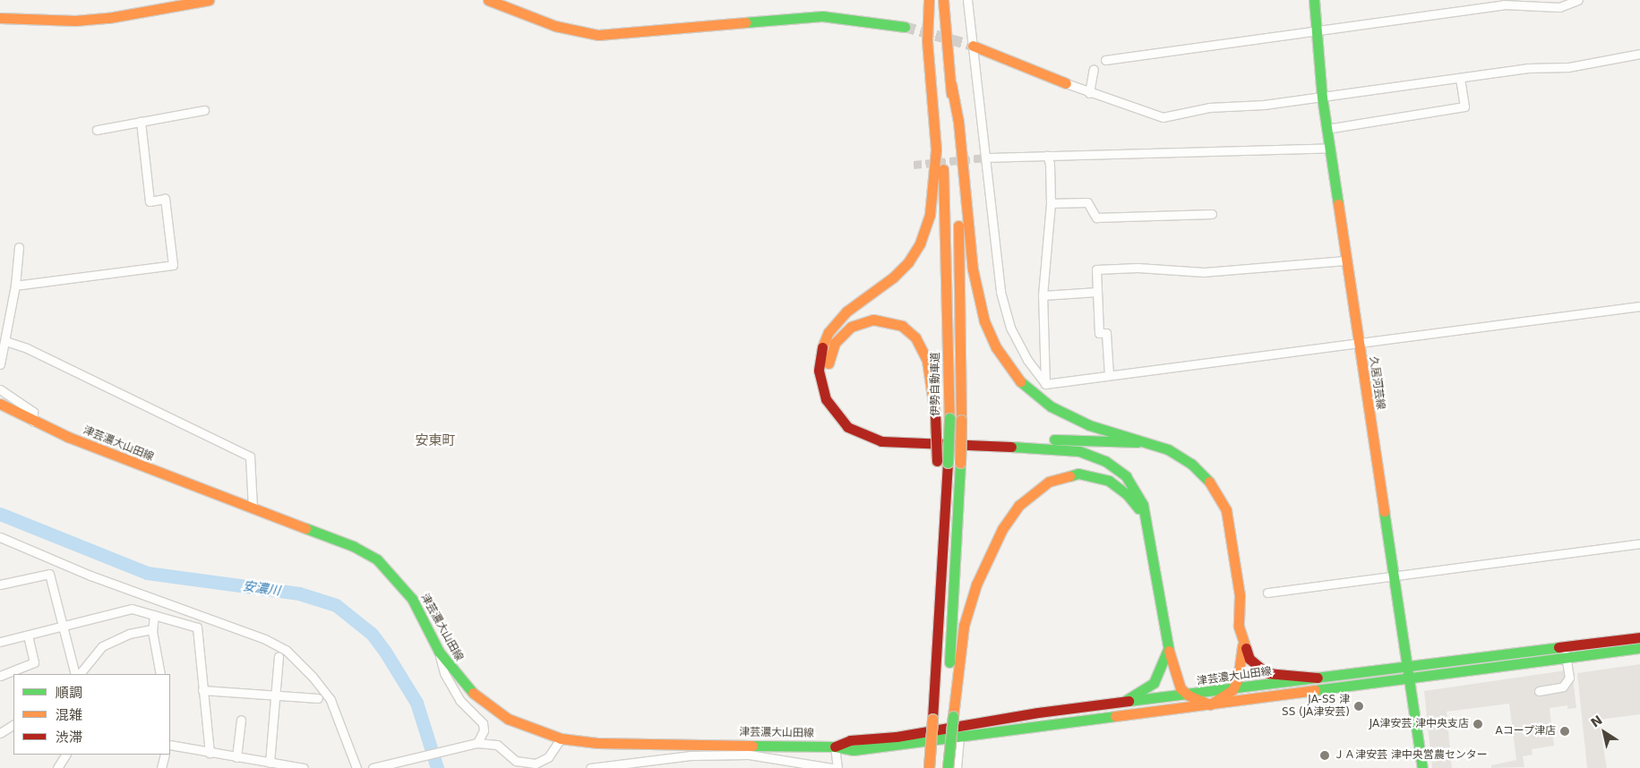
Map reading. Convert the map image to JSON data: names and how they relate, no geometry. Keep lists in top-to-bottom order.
{
  "streets": {
    "main road": ["久居河芸線", "伊勢自動車道", "津芸濃大山田線"]
  },
  "crossings": [
    ["久居河芸線", "津芸濃大山田線"]
  ],
  "districts": ["安東町"],
  "water": ["安濃川"],
  "places": [
    "JA-SS 津 SS (JA津安芸)",
    "JA津安芸 津中央支店",
    "Aコープ津店",
    "ＪＡ津安芸 津中央営農センター"
  ],
  "legend": ["順調", "混雑", "渋滞"],
  "north": "top left"
}
